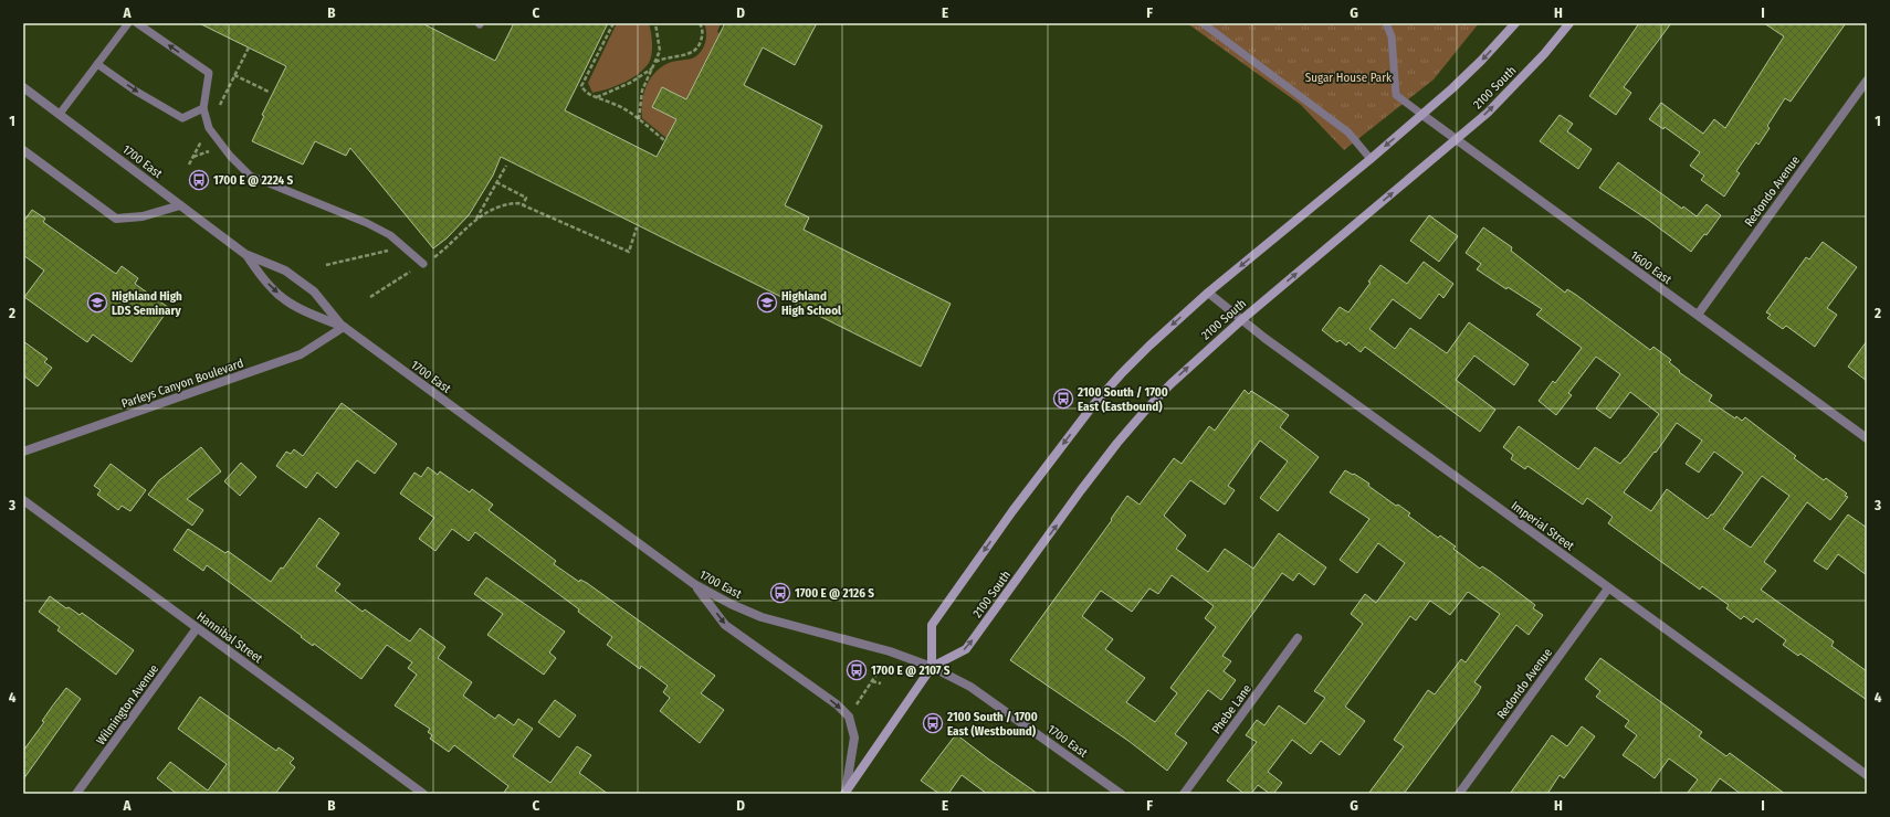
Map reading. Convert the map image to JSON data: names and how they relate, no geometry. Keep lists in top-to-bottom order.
{
  "streets": {
    "main road": ["2100 South"],
    "street": [
      "1700 East",
      "Redondo Avenue",
      "1600 East",
      "Parleys Canyon Boulevard",
      "Imperial Street",
      "Hannibal Street",
      "Wilmington Avenue",
      "Phebe Lane"
    ]
  },
  "crossings": [
    ["2100 South", "1700 East"],
    ["2100 South", "1600 East"],
    ["2100 South", "Imperial Street"],
    ["1700 East", "Parleys Canyon Boulevard"],
    ["Redondo Avenue", "1600 East"],
    ["Redondo Avenue", "Imperial Street"],
    ["Hannibal Street", "Wilmington Avenue"]
  ],
  "parks": ["Sugar House Park"],
  "places": {
    "bus stop": [
      "1700 E @ 2224 S",
      "2100 South / 1700 East (Eastbound)",
      "1700 E @ 2126 S",
      "1700 E @ 2107 S",
      "2100 South / 1700 East (Westbound)"
    ],
    "school or university": ["Highland High LDS Seminary", "Highland High School"]
  },
  "grid": {
    "columns": [
      "A",
      "B",
      "C",
      "D",
      "E",
      "F",
      "G",
      "H",
      "I"
    ],
    "rows": [
      "1",
      "2",
      "3",
      "4"
    ]
  }
}
